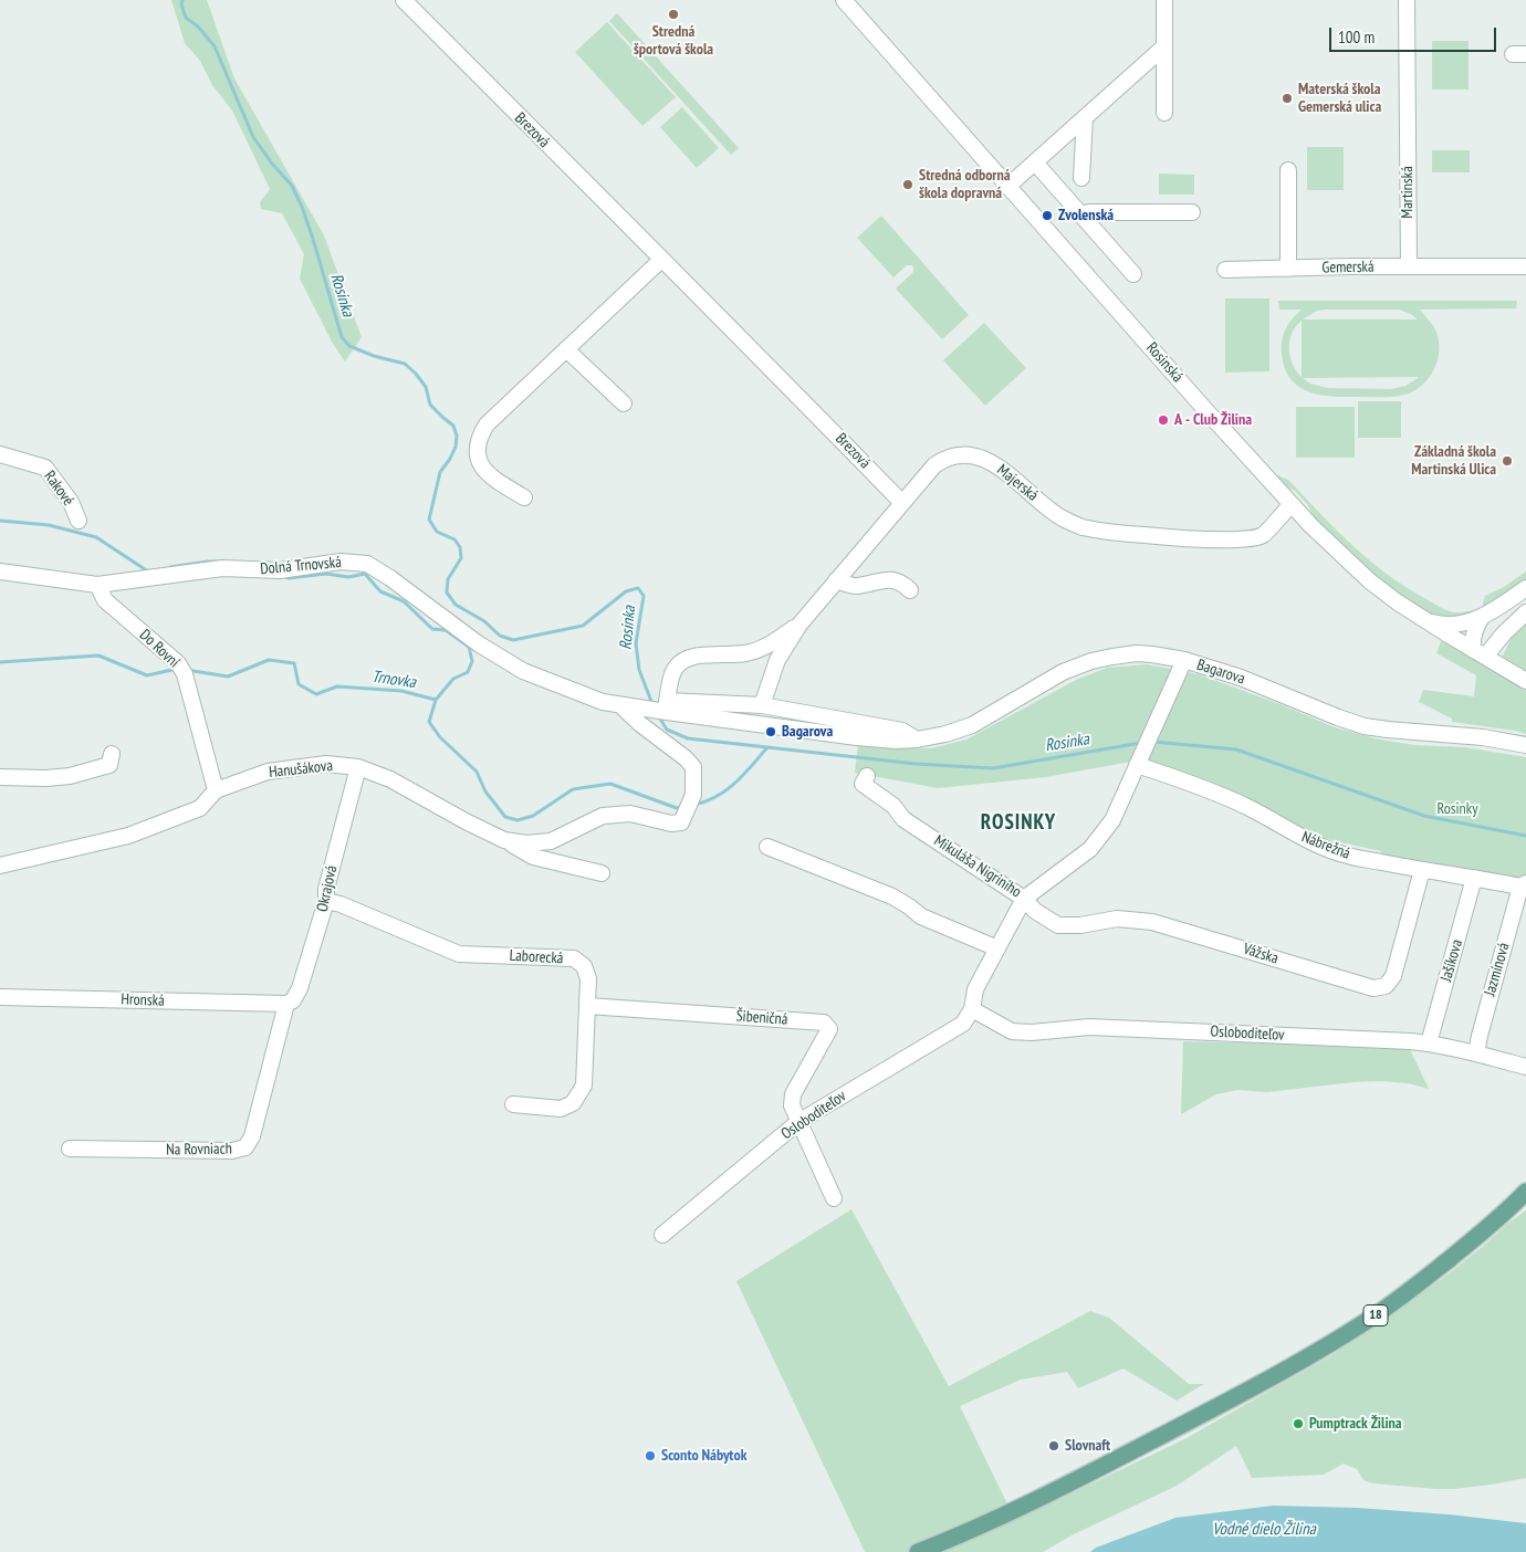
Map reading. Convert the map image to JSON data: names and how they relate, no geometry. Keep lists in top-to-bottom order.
{
  "streets": {
    "main road": ["18"],
    "street": [
      "Brezová",
      "Martinská",
      "Gemerská",
      "Rosinská",
      "Majerská",
      "Rakové",
      "Dolná Trnovská",
      "Do Rovní",
      "Bagarova",
      "Hanušákova",
      "Nábrežná",
      "Mikuláša Nigriniho",
      "Okrajová",
      "Vážska",
      "Laborecká",
      "Jašíkova",
      "Jazmínová",
      "Hronská",
      "Šibeničná",
      "Osloboditeľov",
      "Na Rovniach"
    ]
  },
  "crossings": [
    ["Brezová", "Majerská"],
    ["Martinská", "Gemerská"],
    ["Rosinská", "Majerská"],
    ["Majerská", "Dolná Trnovská"],
    ["Majerská", "Bagarova"],
    ["Dolná Trnovská", "Do Rovní"],
    ["Dolná Trnovská", "Bagarova"],
    ["Dolná Trnovská", "Hanušákova"],
    ["Do Rovní", "Hanušákova"],
    ["Bagarova", "Mikuláša Nigriniho"],
    ["Hanušákova", "Okrajová"],
    ["Nábrežná", "Mikuláša Nigriniho"],
    ["Nábrežná", "Vážska"],
    ["Nábrežná", "Jašíkova"],
    ["Nábrežná", "Jazmínová"],
    ["Mikuláša Nigriniho", "Vážska"],
    ["Mikuláša Nigriniho", "Osloboditeľov"],
    ["Okrajová", "Laborecká"],
    ["Okrajová", "Hronská"],
    ["Okrajová", "Na Rovniach"],
    ["Vážska", "Osloboditeľov"],
    ["Laborecká", "Šibeničná"],
    ["Jašíkova", "Osloboditeľov"],
    ["Jazmínová", "Osloboditeľov"],
    ["Hronská", "Na Rovniach"],
    ["Šibeničná", "Osloboditeľov"]
  ],
  "districts": ["ROSINKY"],
  "water": ["Rosinka", "Trnovka", "Vodné dielo Žilina"],
  "parks": ["Rosinky"],
  "places": [
    "Stredná športová škola",
    "Materská škola Gemerská ulica",
    "Stredná odborná škola dopravná",
    "Zvolenská",
    "A - Club Žilina",
    "Základná škola Martinská Ulica",
    "Bagarova",
    "Pumptrack Žilina",
    "Slovnaft",
    "Sconto Nábytok"
  ],
  "scale_bar": "100 m"
}
